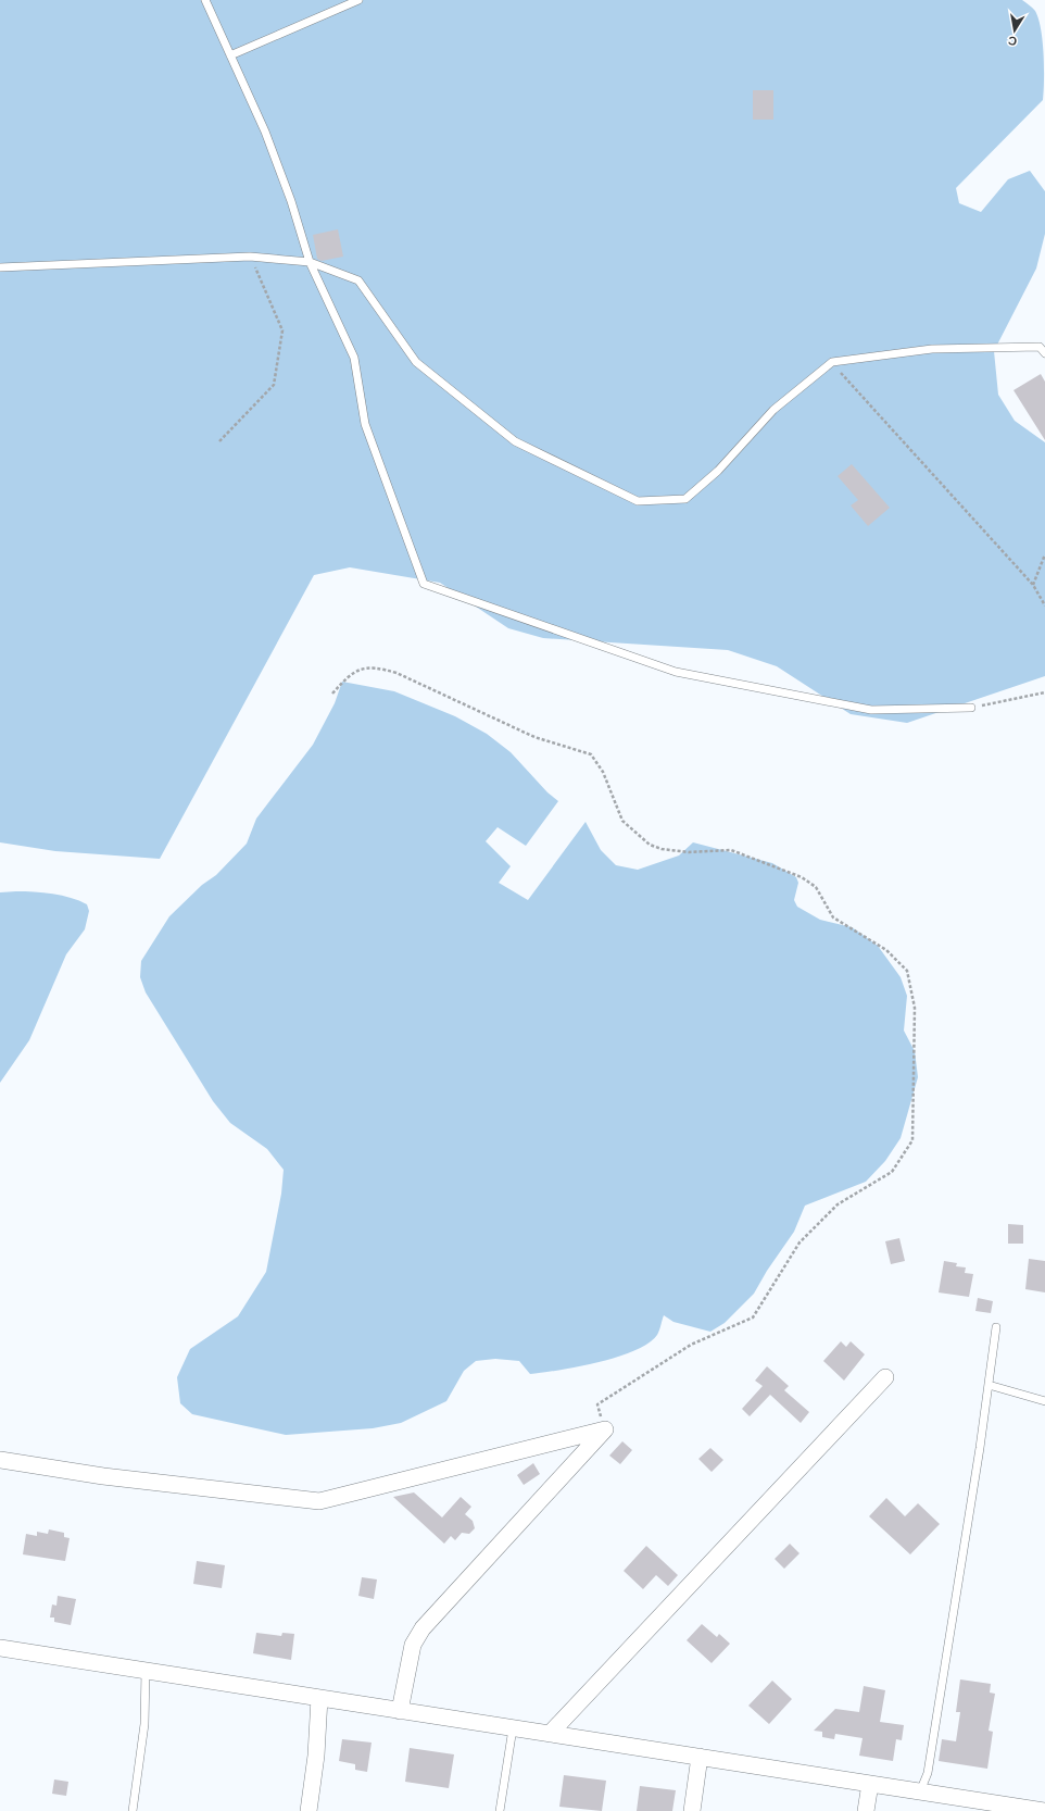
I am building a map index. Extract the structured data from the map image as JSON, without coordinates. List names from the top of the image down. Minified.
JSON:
{"north":"bottom"}
